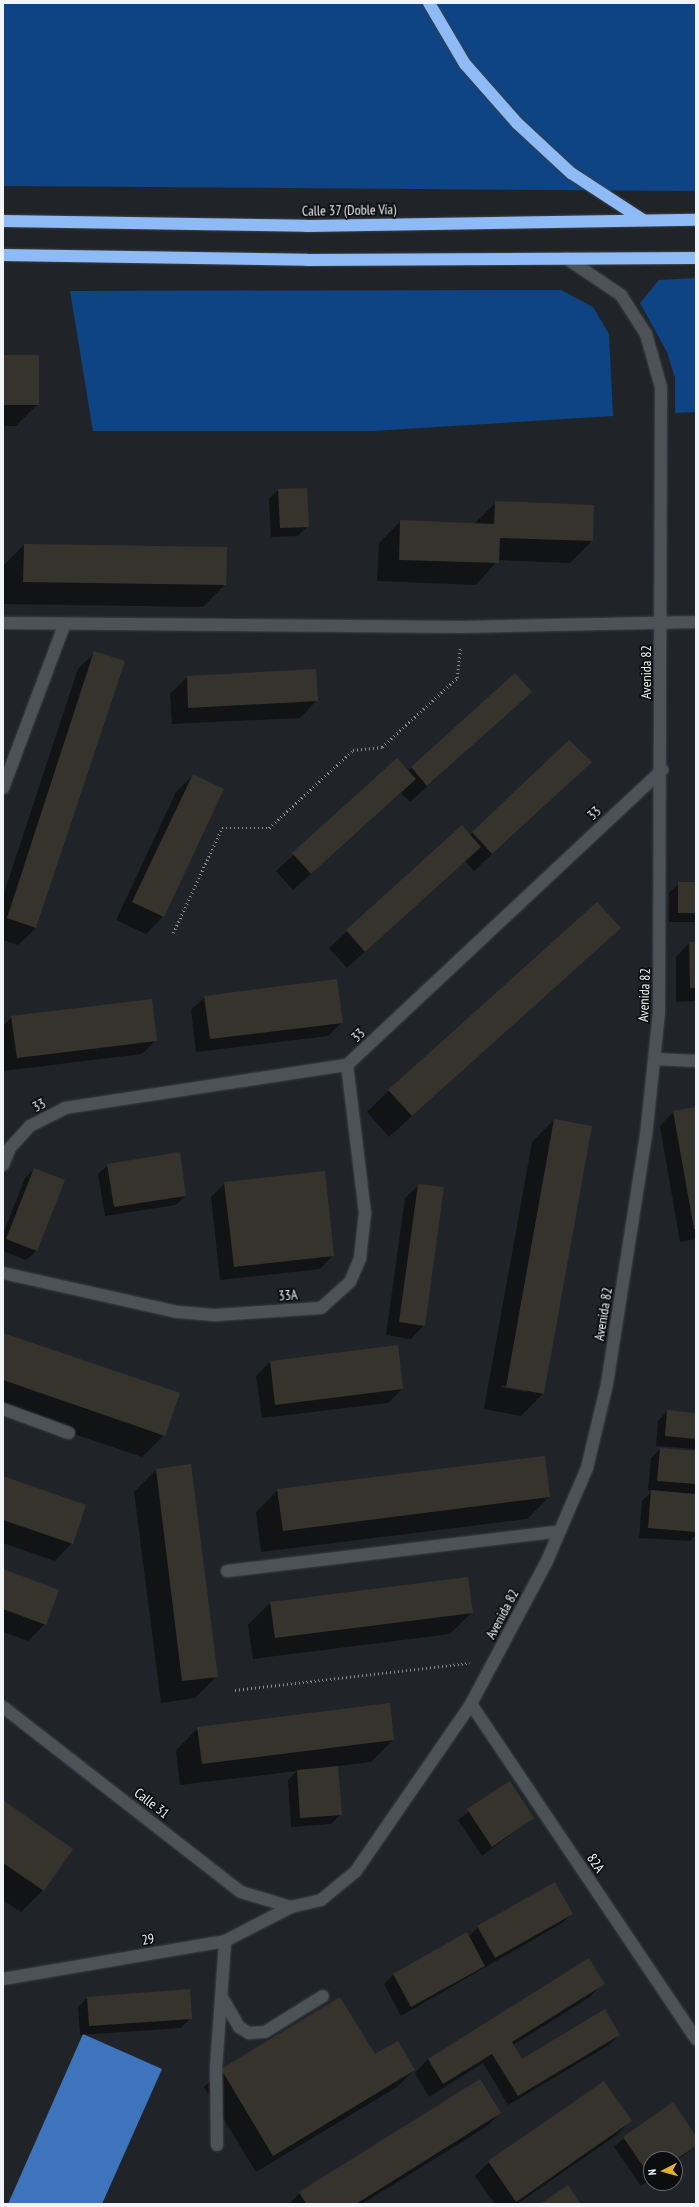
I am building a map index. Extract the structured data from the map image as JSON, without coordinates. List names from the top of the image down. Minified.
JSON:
{"streets":{"highway":["Calle 37 (Doble Vía)"],"street":["Avenida 82","33","33A","Calle 31","82A","29"]},"crossings":[["Avenida 82","33"],["Avenida 82","Calle 31"],["Avenida 82","82A"],["Avenida 82","29"],["33","33A"],["Calle 31","29"]],"north":"left"}
